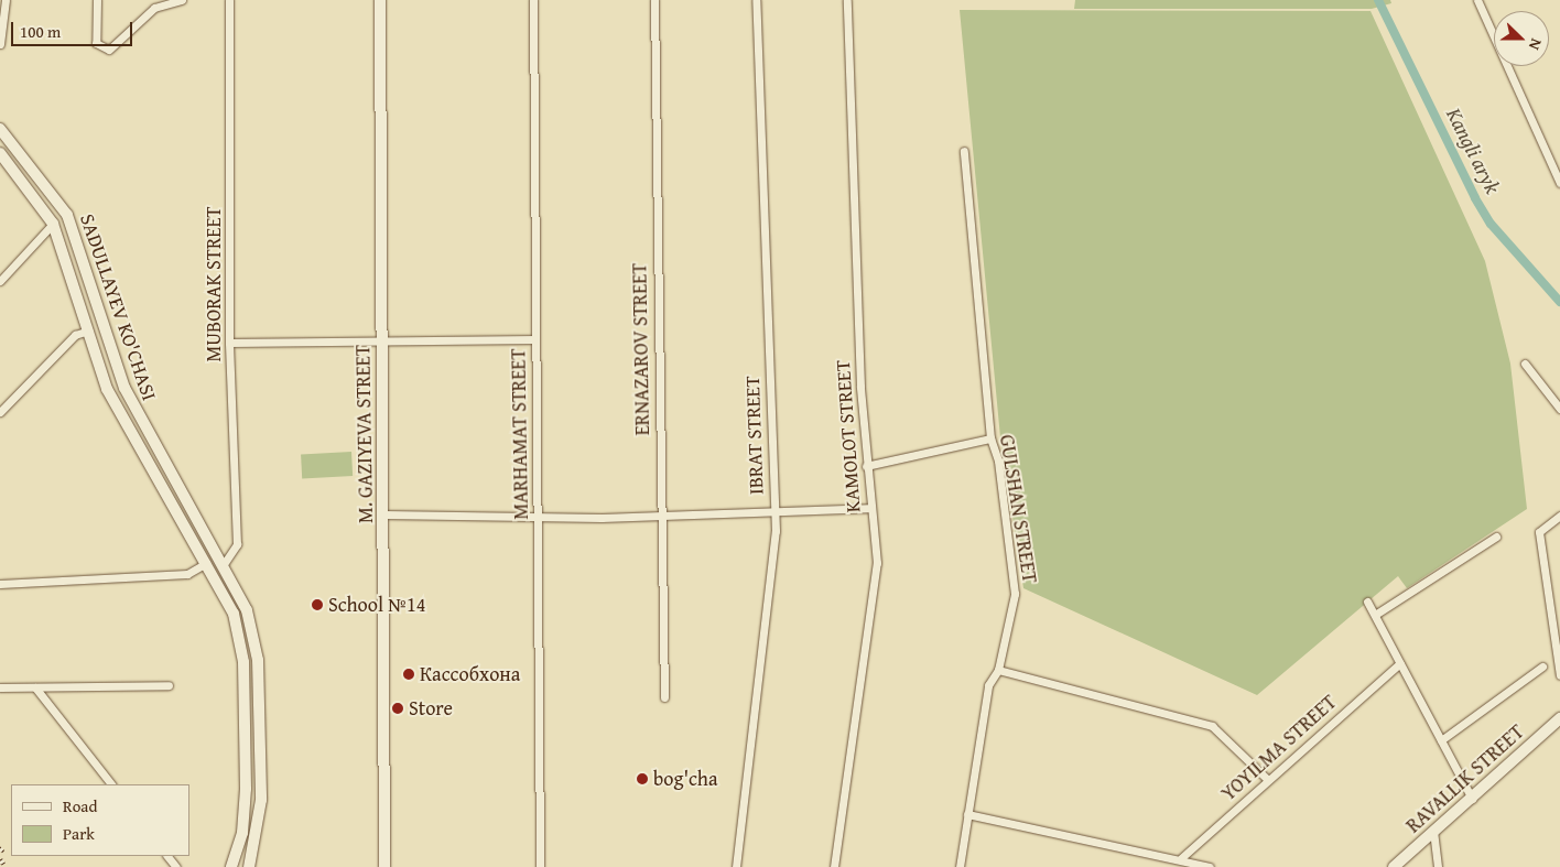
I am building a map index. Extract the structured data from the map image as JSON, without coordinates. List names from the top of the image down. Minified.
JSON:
{"streets":{"main road":["SADULLAYEV KO'CHASI","M. GAZIYEVA STREET","RAVALLIK STREET"],"street":["MUBORAK STREET","ERNAZAROV STREET","MARHAMAT STREET","IBRAT STREET","KAMOLOT STREET","GULSHAN STREET","YOYILMA STREET"]},"crossings":[["MUBORAK STREET","SADULLAYEV KO'CHASI"]],"water":["Kangli aryk"],"places":["School №14","Кассобхона","Store","bog'cha"],"legend":["Road","Park"],"scale_bar":"100 m","north":"right"}
